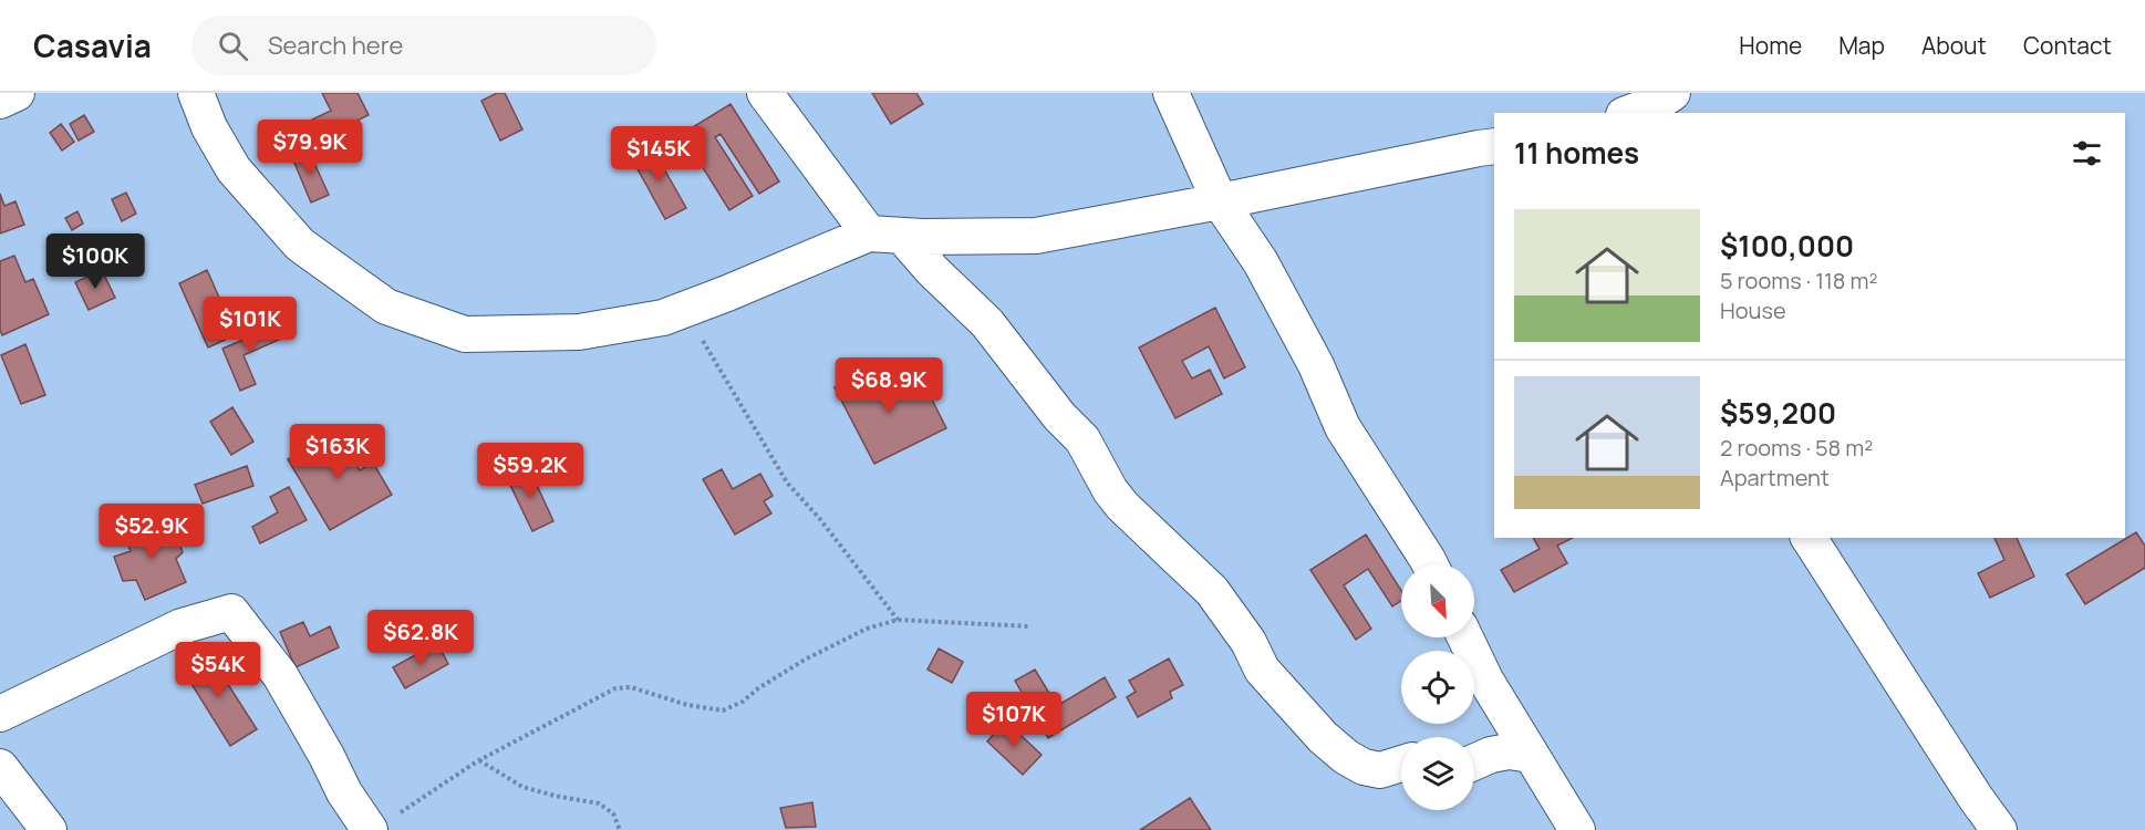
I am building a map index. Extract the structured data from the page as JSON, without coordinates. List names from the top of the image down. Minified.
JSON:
{"north":"bottom right","page":{"header":"Casavia","search":"Search here","nav":["Home","Map","About","Contact"],"heading":"11 homes","price":["$79.9K","$145K","$100K","$101K","$68.9K","$163K","$59.2K","$52.9K","$62.8K","$54K","$107K"],"list":[{"name":"$100,000","note":"5 rooms · 118 m² · House"},{"name":"$59,200","note":"2 rooms · 58 m² · Apartment"}]}}
